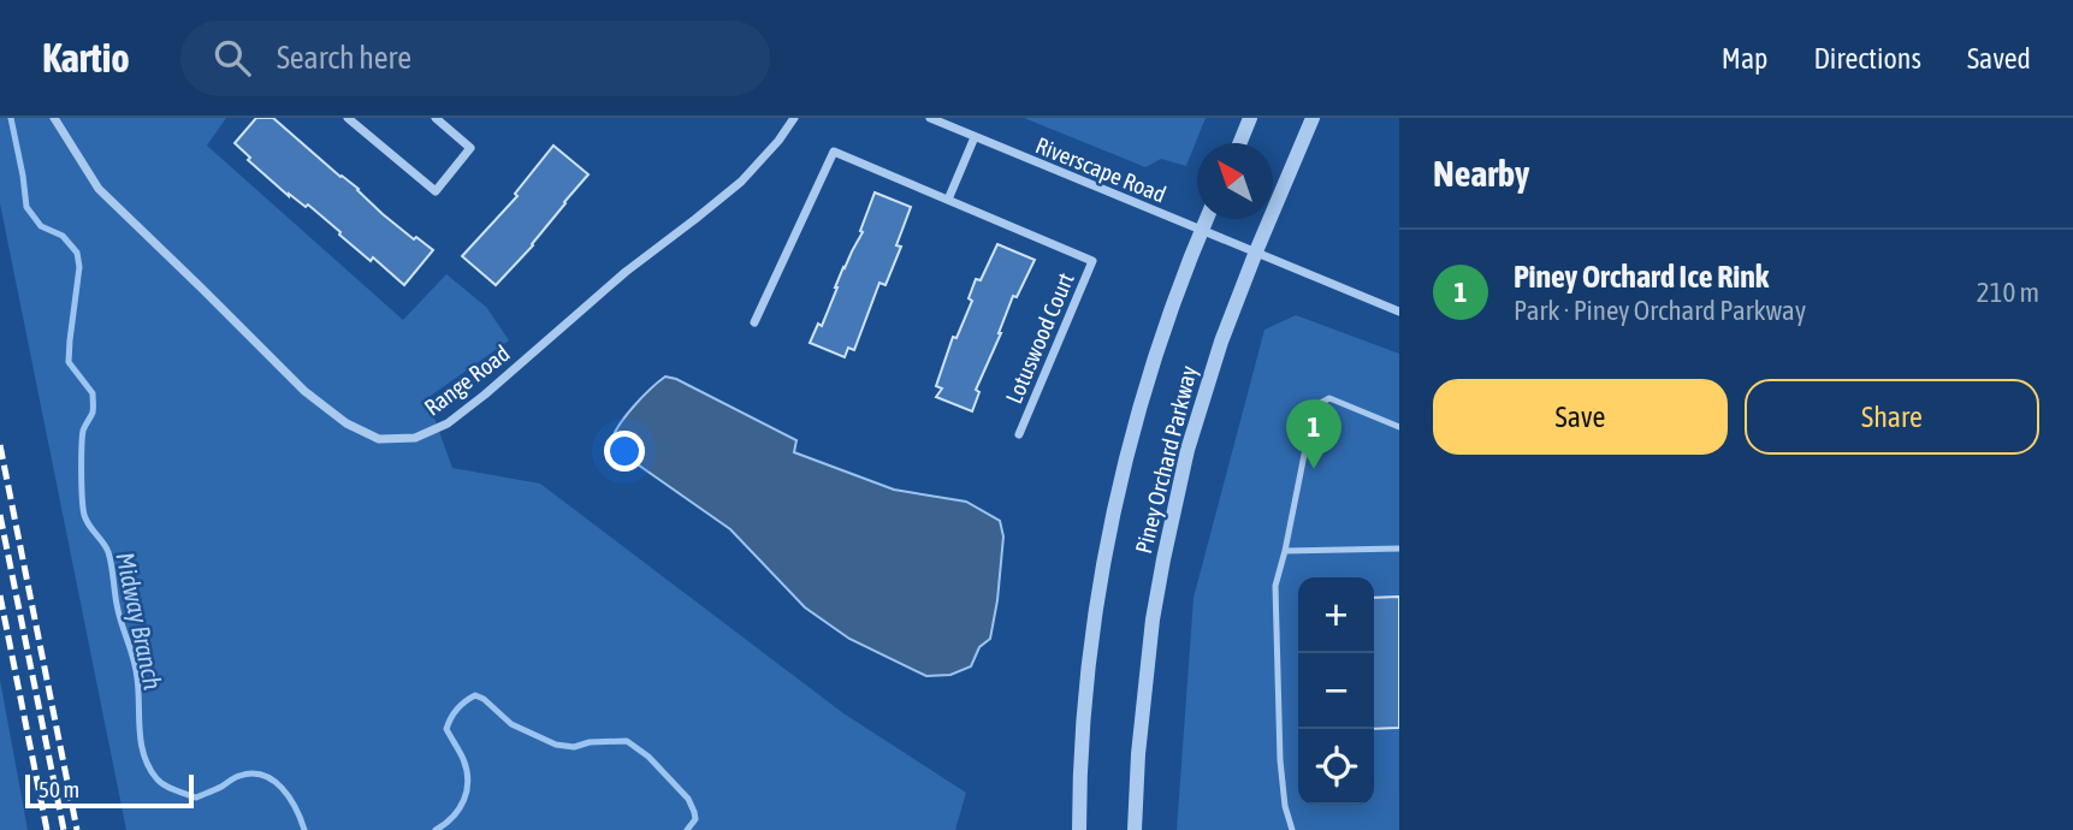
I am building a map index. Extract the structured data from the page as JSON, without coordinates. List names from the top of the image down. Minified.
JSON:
{"streets":{"street":["Riverscape Road","Lotuswood Court","Range Road","Piney Orchard Parkway"]},"crossings":[["Riverscape Road","Piney Orchard Parkway"]],"water":["Midway Branch"],"scale_bar":"50 m","north":"top left","page":{"header":"Kartio","search":"Search here","nav":["Map","Directions","Saved"],"heading":"Nearby","list":[{"mark":"1","name":"Piney Orchard Ice Rink","note":"Park · Piney Orchard Parkway","value":"210 m"}],"buttons":["Save","Share"],"pins":"1","map_buttons":["+","−"],"scale":"50 m"}}
